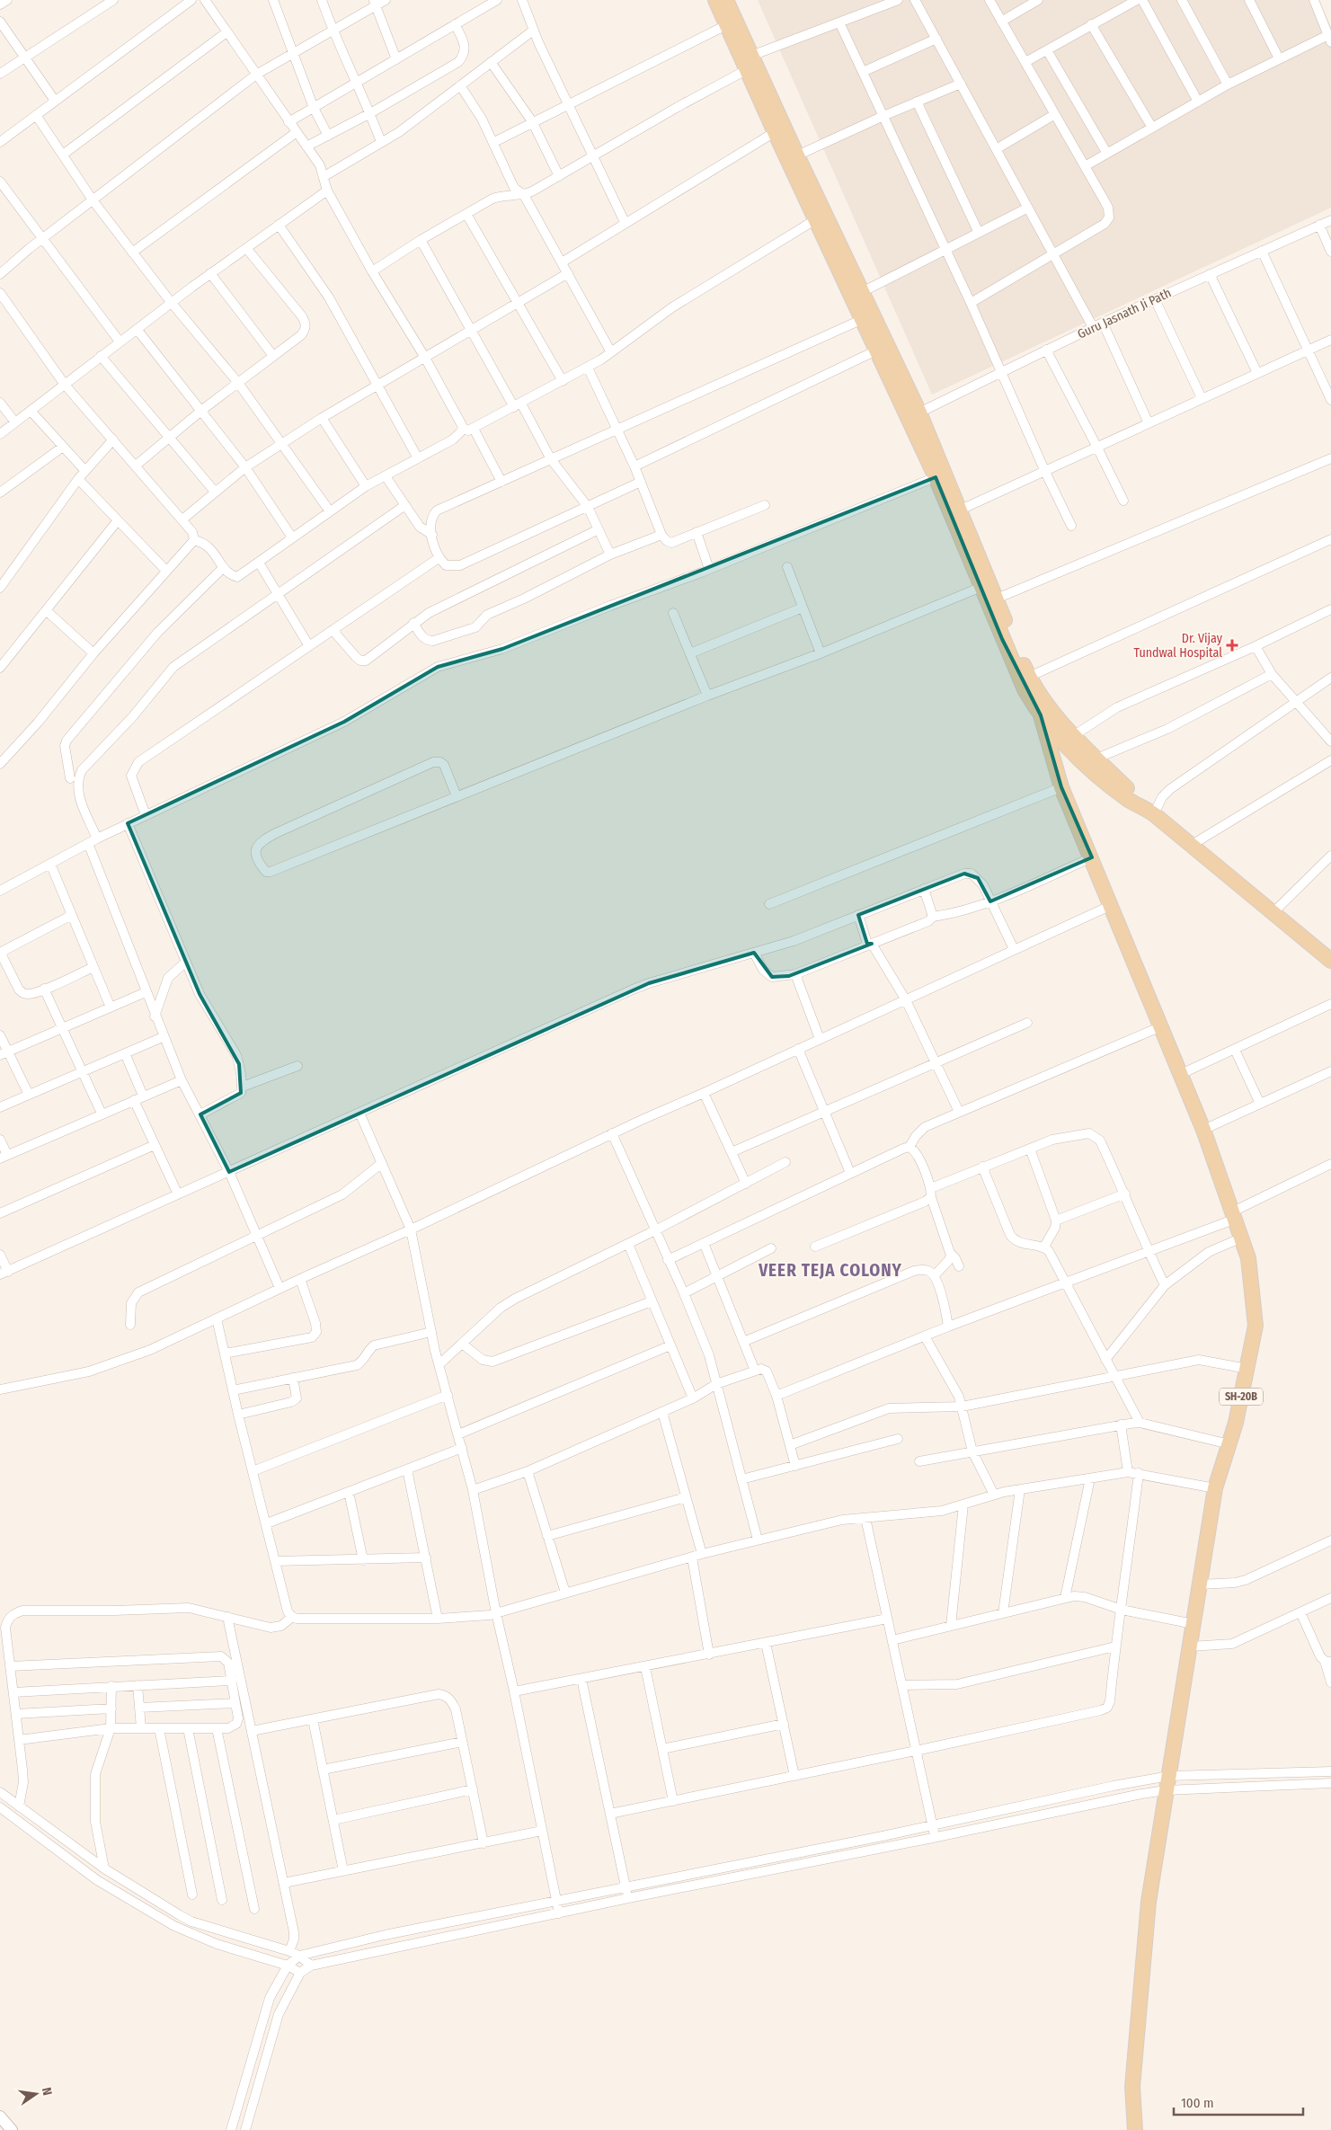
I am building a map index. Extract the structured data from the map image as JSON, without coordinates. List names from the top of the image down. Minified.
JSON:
{"streets":{"main road":["SH-20B"],"street":["Guru Jasnath Ji Path"]},"districts":["VEER TEJA COLONY"],"places":{"health":["Dr. Vijay Tundwal Hospital"]},"scale_bar":"100 m","north":"right"}
